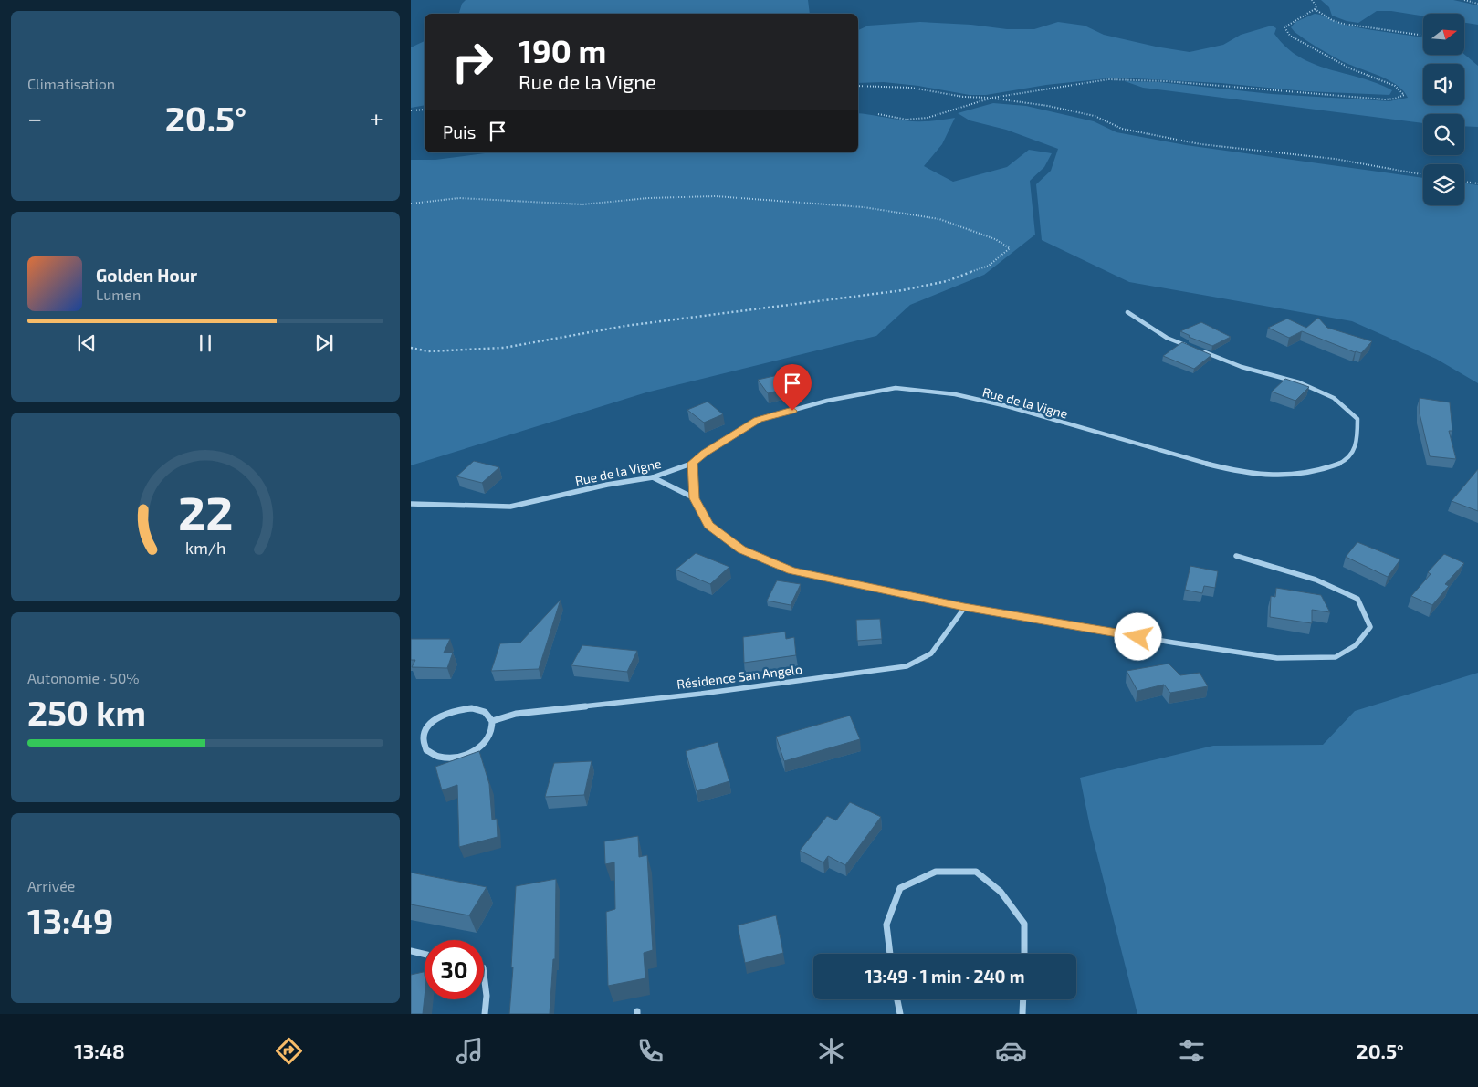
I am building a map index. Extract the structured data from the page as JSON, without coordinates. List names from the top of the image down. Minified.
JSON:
{"streets":{"street":["Rue de la Vigne","Résidence San Angelo"]},"north":"right","page":{"tile":["Climatisation",["Autonomie · 50%","250 km"],["Arrivée","13:49"]],"turn":["190 m","Rue de la Vigne"],"heat":["−","20.5°","+"],"then":"Puis","song":["Golden Hour","Lumen"],"limit":"30","trip":"13:49 · 1 min · 240 m","tabs":["13:48","20.5°"],"gauge":["22","km/h"]}}
